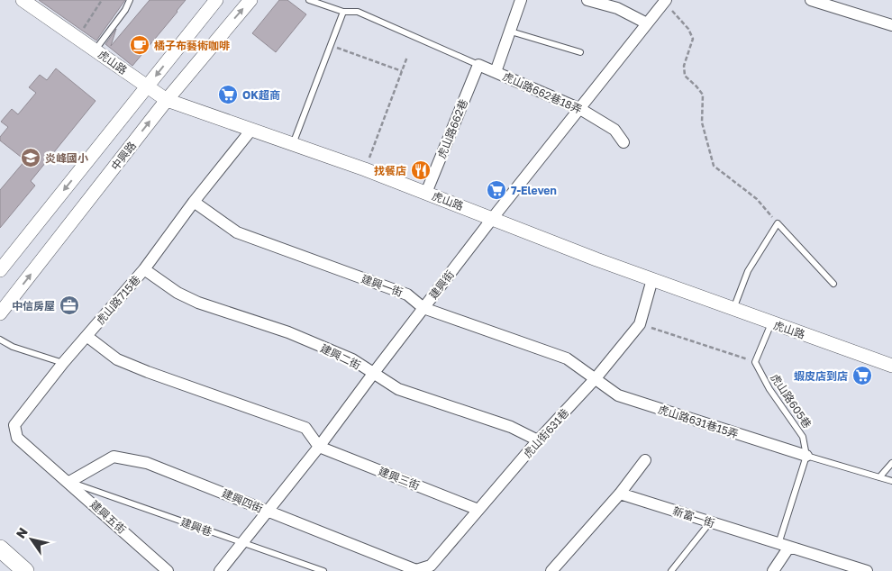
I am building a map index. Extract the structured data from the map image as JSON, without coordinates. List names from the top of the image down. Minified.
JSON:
{"streets":{"street":["虎山路","虎山路662巷18弄","虎山路662巷","中興路","建興街","建興一街","虎山路715巷","建興二街","虎山路631巷15弄","虎山街631巷","建興三街","建興四街","建興五街","新富一街"],"lane":["虎山路605巷","建興巷"]},"crossings":[["虎山路","虎山路662巷"],["虎山路","中興路"],["虎山路","建興街"],["虎山路","虎山路715巷"],["虎山路","虎山街631巷"],["虎山路662巷18弄","虎山路662巷"],["虎山路662巷18弄","建興街"],["建興街","建興一街"],["建興街","建興二街"],["建興街","建興三街"],["建興街","建興四街"],["建興街","建興巷"],["建興一街","虎山路715巷"],["建興一街","虎山路631巷15弄"],["建興一街","虎山街631巷"],["虎山路715巷","建興二街"],["虎山路715巷","建興五街"],["建興二街","虎山街631巷"],["虎山路605巷","虎山路631巷15弄"],["虎山路605巷","新富一街"],["虎山路631巷15弄","虎山街631巷"],["虎山街631巷","建興三街"],["虎山街631巷","建興四街"],["建興四街","建興五街"],["建興四街","建興巷"],["建興五街","建興巷"]],"places":{"cafe":["橘子布藝術咖啡"],"supermarket":["OK超商","7-Eleven","蝦皮店到店"],"school or university":["炎峰國小"],"restaurant":["找餐店"],"office":["中信房屋"]},"north":"top left"}
